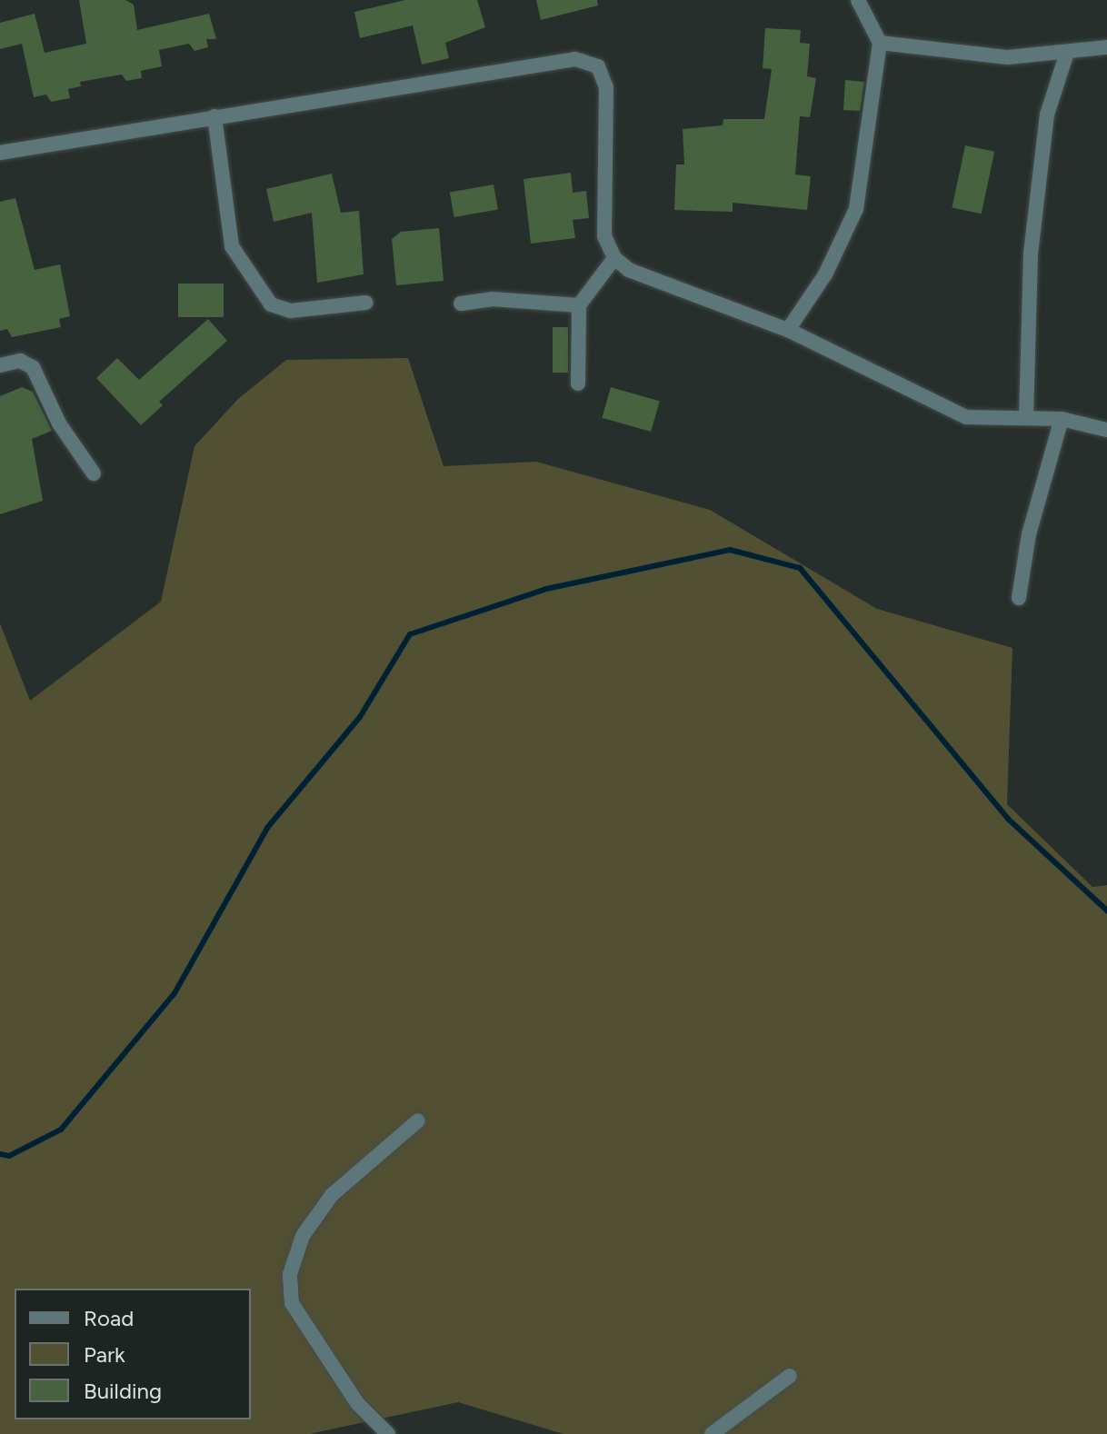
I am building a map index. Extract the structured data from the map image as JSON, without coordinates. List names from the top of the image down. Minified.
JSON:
{"legend":["Road","Park","Building"]}
